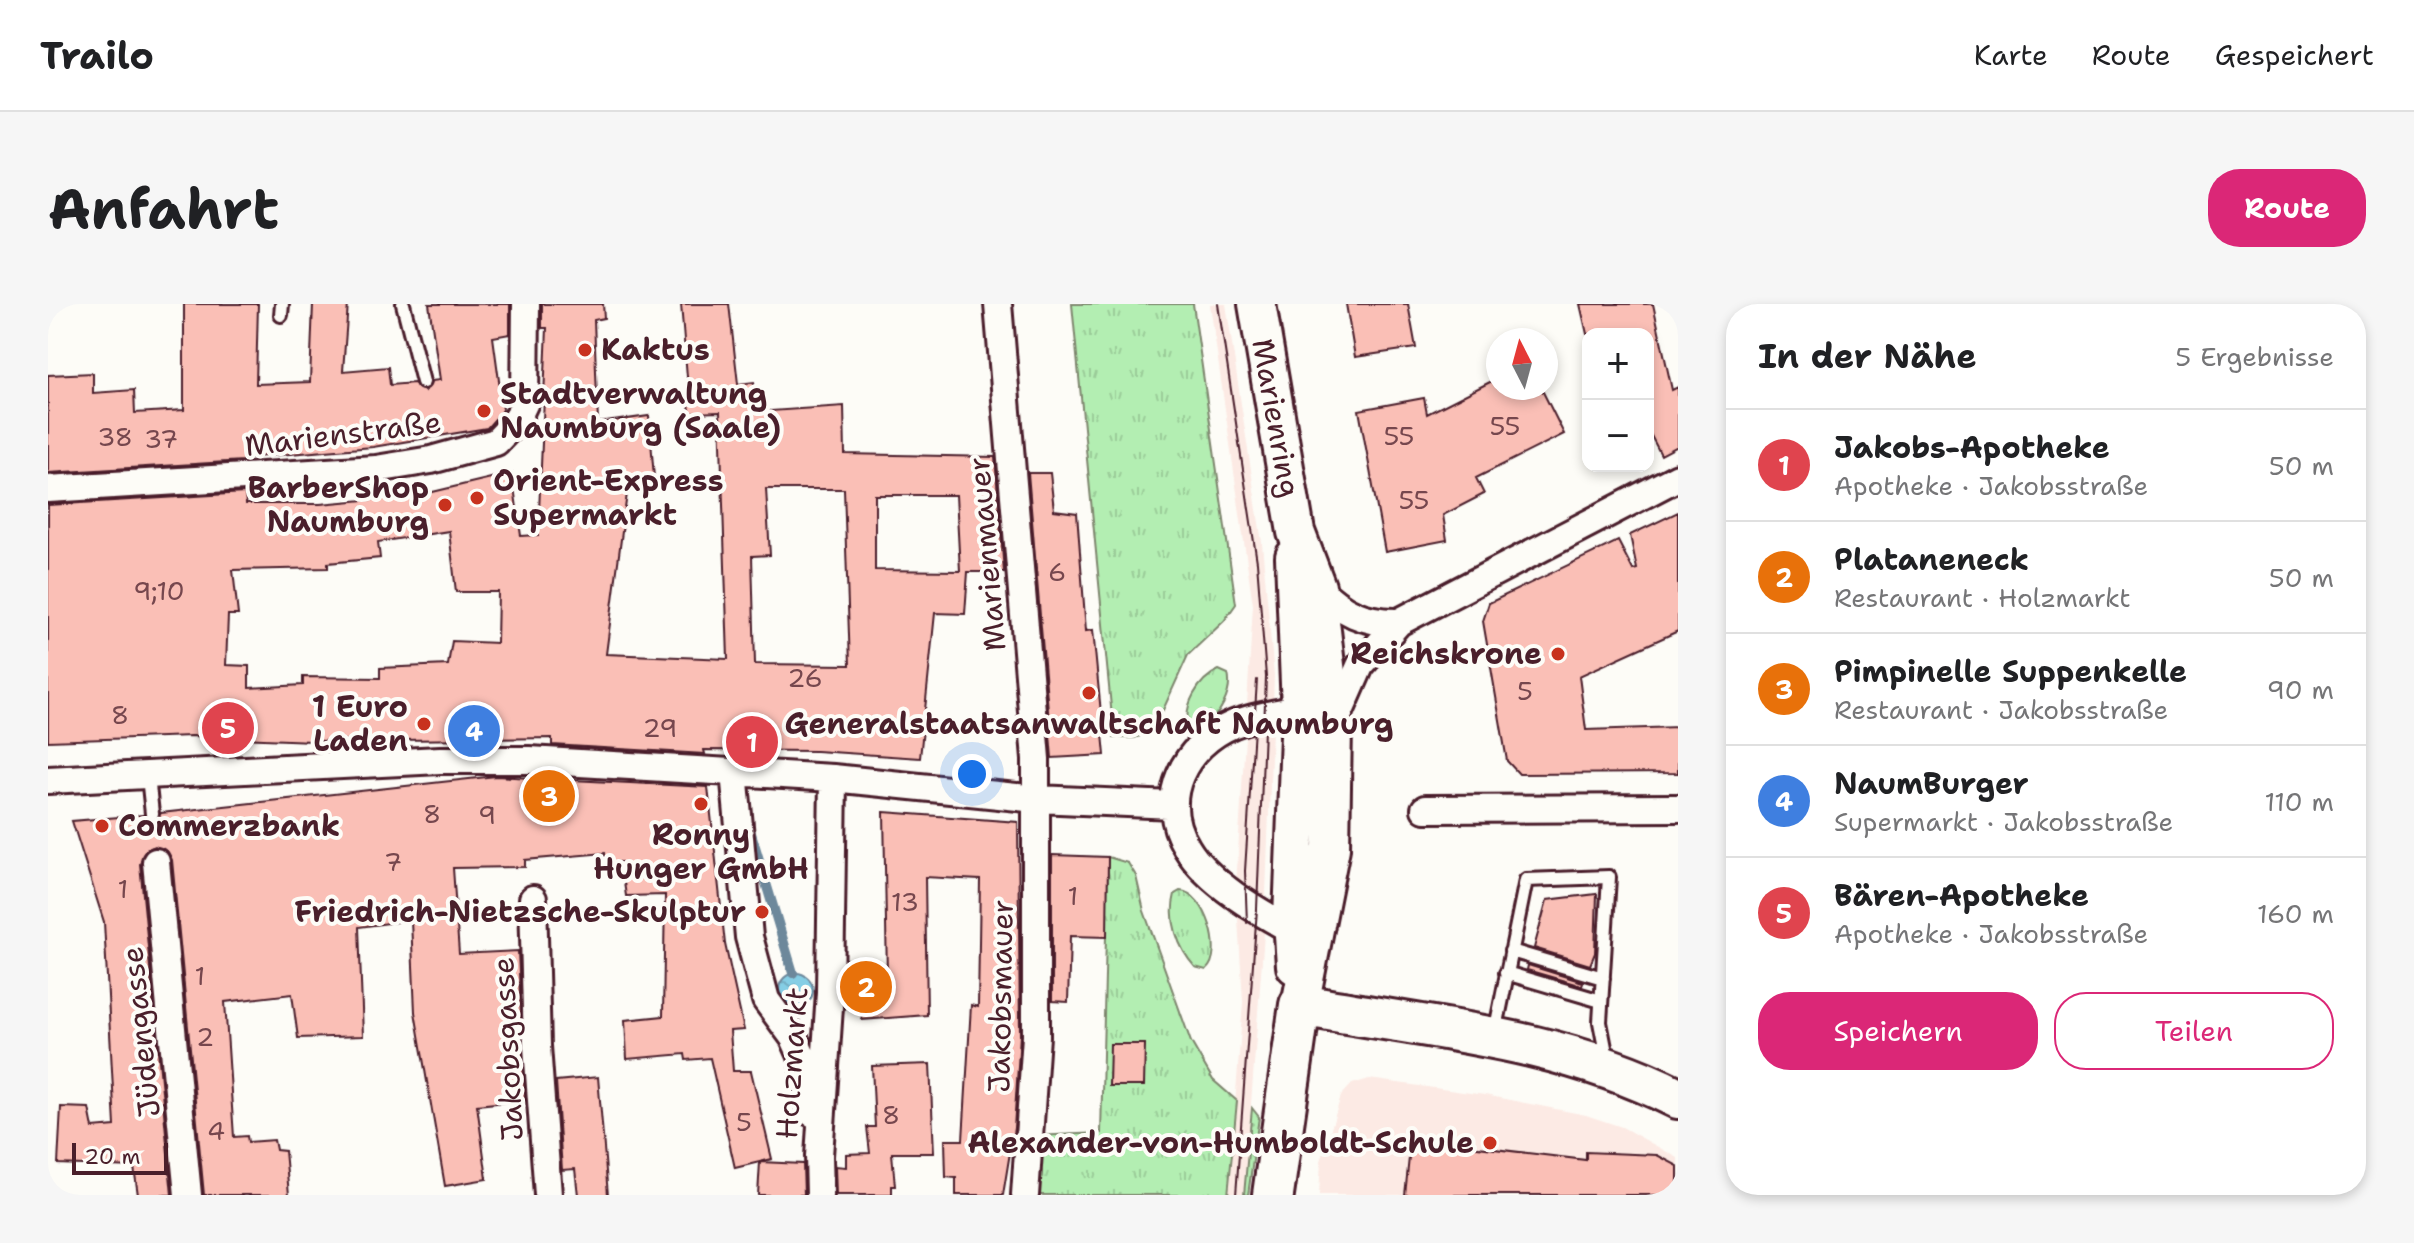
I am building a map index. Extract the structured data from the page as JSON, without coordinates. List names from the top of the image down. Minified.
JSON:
{"streets":{"main road":["Marienring"],"street":["Marienstraße","Marienmauer","Jakobsmauer","Jüdengasse","Jakobsgasse","Holzmarkt"]},"crossings":[["Marienmauer","Jakobsmauer"]],"places":["Kaktus","Stadtverwaltung Naumburg (Saale)","Orient-Express Supermarkt","BarberShop Naumburg","Reichskrone","Generalstaatsanwaltschaft Naumburg","1 Euro Laden","Ronny Hunger GmbH","Commerzbank","Friedrich-Nietzsche-Skulptur","Alexander-von-Humboldt-Schule"],"house_numbers":["55","55","38","37","55","6","9;10","26","5","8","29","8","9","7","1","1","13","1","2","8","5","4"],"scale_bar":"20 m","north":"top","page":{"header":"Trailo","nav":["Karte","Route","Gespeichert"],"buttons":["Route",["Speichern","Teilen"]],"title":"Anfahrt","heading":["In der Nähe","5 Ergebnisse"],"map_buttons":["+","−"],"list":[{"mark":"1","name":"Jakobs-Apotheke","note":"Apotheke · Jakobsstraße","value":"50 m"},{"mark":"2","name":"Plataneneck","note":"Restaurant · Holzmarkt","value":"50 m"},{"mark":"3","name":"Pimpinelle Suppenkelle","note":"Restaurant · Jakobsstraße","value":"90 m"},{"mark":"4","name":"NaumBurger","note":"Supermarkt · Jakobsstraße","value":"110 m"},{"mark":"5","name":"Bären-Apotheke","note":"Apotheke · Jakobsstraße","value":"160 m"}],"pins":["5","4","1","3","2"],"scale":"20 m"}}
